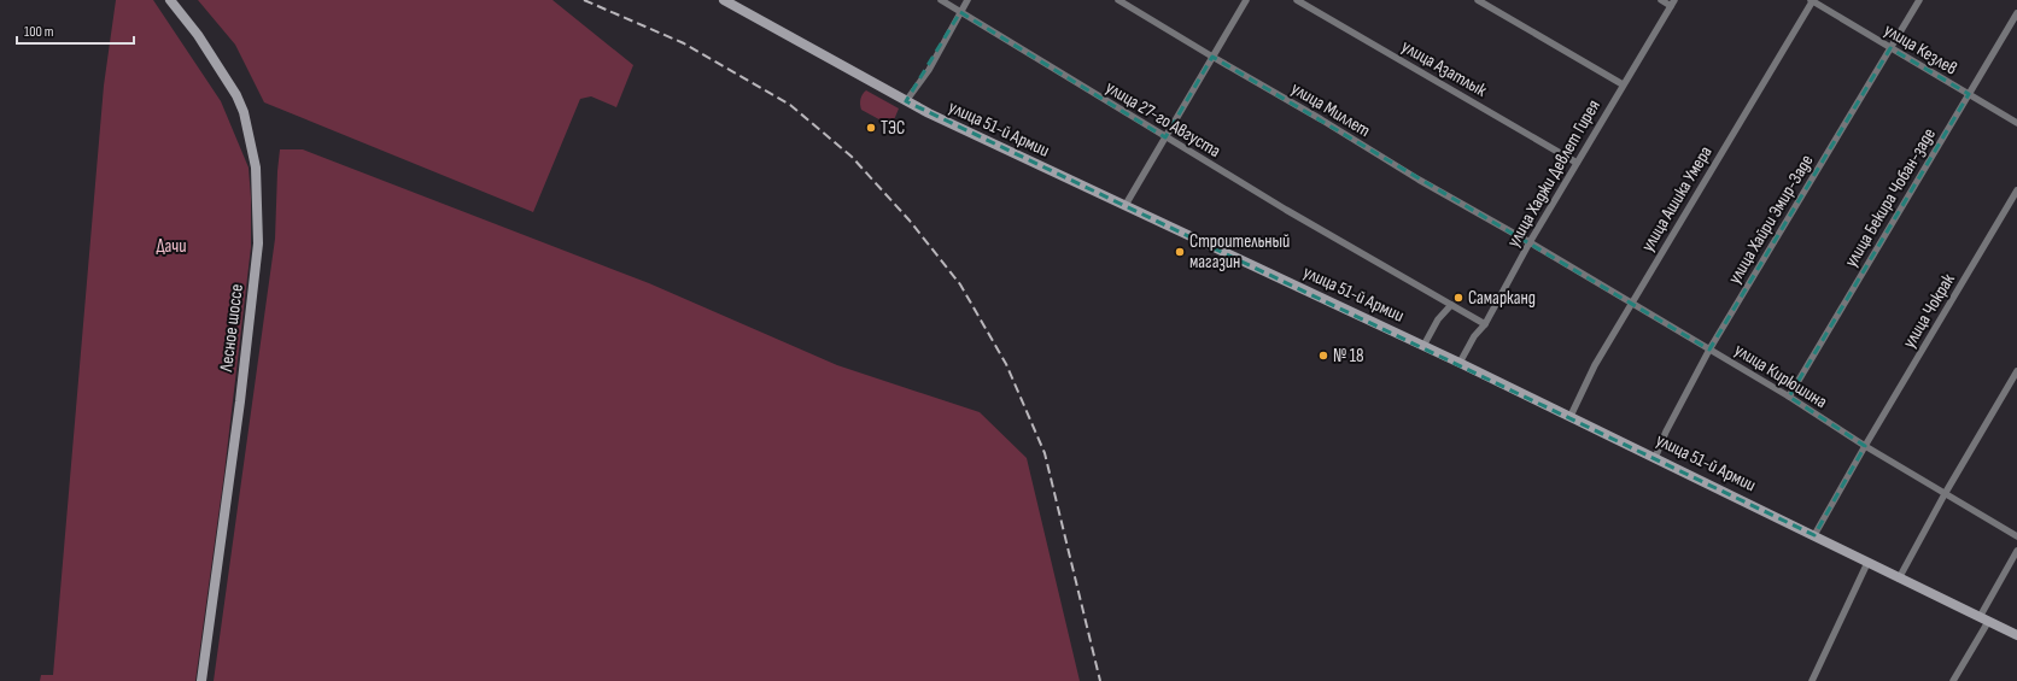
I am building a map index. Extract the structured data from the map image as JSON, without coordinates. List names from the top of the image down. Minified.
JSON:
{"streets":{"main road":["улица 51-й Армии","Лесное шоссе"],"street":["улица Кезлев","улица Азатлык","улица Миллет","улица 27-го Августа","улица Хаджи Девлет Гирея","улица Бекира Чобан-заде","улица Ашика Умера","улица Хайри Эмир-Заде","улица Чокрак","улица Кирюшина"]},"crossings":[["улица Кезлев","улица Бекира Чобан-заде"],["улица Кезлев","улица Ашика Умера"],["улица Кезлев","улица Хайри Эмир-Заде"],["улица Азатлык","улица Хаджи Девлет Гирея"],["улица Миллет","улица Хаджи Девлет Гирея"],["улица Миллет","улица Кирюшина"],["улица 27-го Августа","улица Хаджи Девлет Гирея"],["улица 51-й Армии","улица Хаджи Девлет Гирея"],["улица 51-й Армии","улица Ашика Умера"],["улица 51-й Армии","улица Хайри Эмир-Заде"],["улица 51-й Армии","улица Чокрак"],["улица Хаджи Девлет Гирея","улица Кирюшина"],["улица Бекира Чобан-заде","улица Кирюшина"],["улица Ашика Умера","улица Кирюшина"],["улица Хайри Эмир-Заде","улица Кирюшина"],["улица Чокрак","улица Кирюшина"]],"parks":["Дачи"],"places":["ТЭС","Строительный магазин","Самарканд","№ 18"],"scale_bar":"100 m"}
